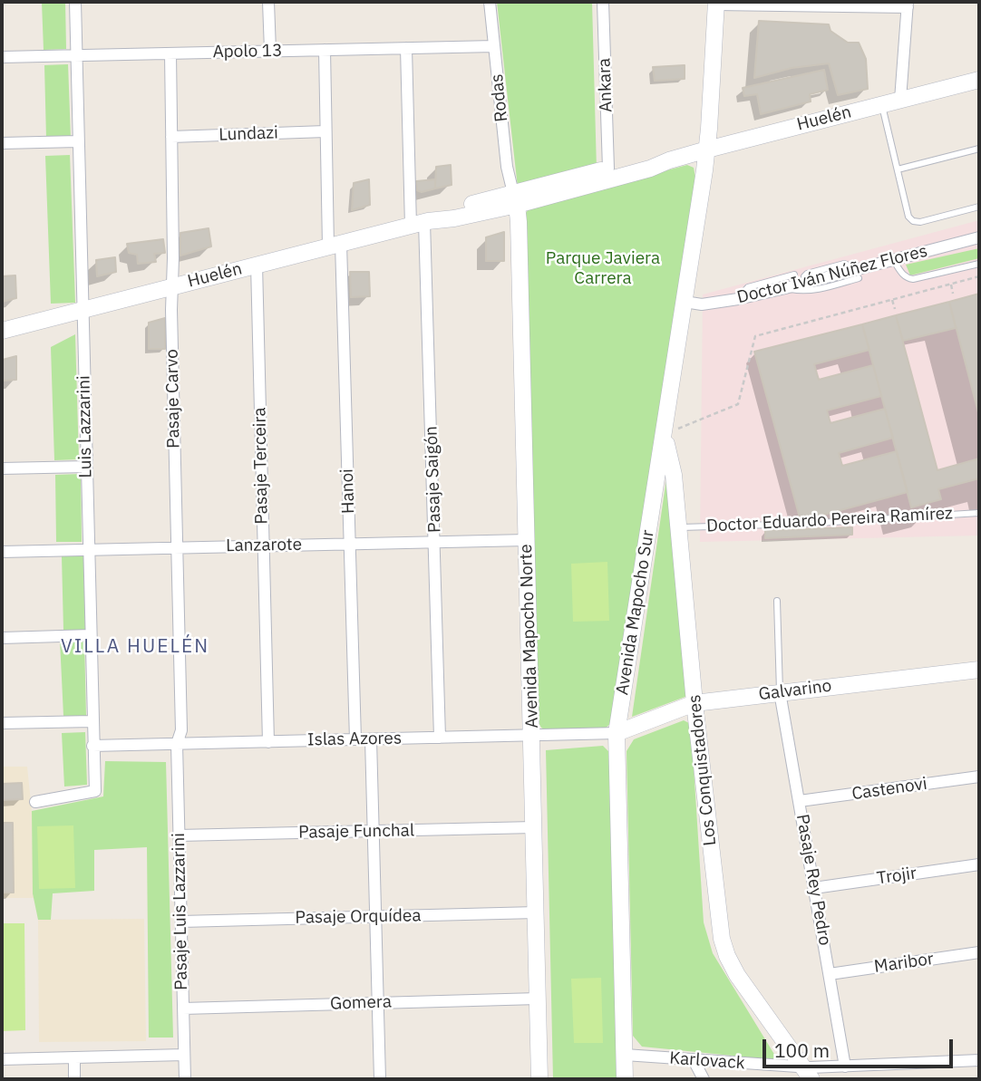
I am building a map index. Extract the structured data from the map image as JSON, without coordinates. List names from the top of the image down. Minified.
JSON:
{"streets":{"main road":["Huelén","Avenida Mapocho Sur","Avenida Mapocho Norte","Galvarino","Los Conquistadores"],"street":["Apolo 13","Ankara","Rodas","Lundazi","Doctor Iván Núñez Flores","Pasaje Carvo","Luis Lazzarini","Pasaje Terceira","Pasaje Saigón","Hanoi","Lanzarote","Islas Azores","Castenovi","Pasaje Funchal","Trojir","Pasaje Rey Pedro","Pasaje Luis Lazzarini","Pasaje Orquídea","Maribor","Gomera","Karlovack"],"lane":["Doctor Eduardo Pereira Ramírez"]},"crossings":[["Apolo 13","Rodas"],["Apolo 13","Pasaje Carvo"],["Apolo 13","Luis Lazzarini"],["Apolo 13","Pasaje Saigón"],["Apolo 13","Hanoi"],["Ankara","Huelén"],["Rodas","Huelén"],["Rodas","Avenida Mapocho Norte"],["Huelén","Pasaje Carvo"],["Huelén","Luis Lazzarini"],["Huelén","Pasaje Terceira"],["Huelén","Pasaje Saigón"],["Huelén","Hanoi"],["Huelén","Avenida Mapocho Sur"],["Huelén","Avenida Mapocho Norte"],["Lundazi","Pasaje Carvo"],["Lundazi","Hanoi"],["Doctor Iván Núñez Flores","Avenida Mapocho Sur"],["Pasaje Carvo","Lanzarote"],["Pasaje Carvo","Islas Azores"],["Pasaje Carvo","Pasaje Luis Lazzarini"],["Luis Lazzarini","Lanzarote"],["Luis Lazzarini","Islas Azores"],["Pasaje Terceira","Lanzarote"],["Pasaje Terceira","Islas Azores"],["Pasaje Saigón","Lanzarote"],["Pasaje Saigón","Islas Azores"],["Hanoi","Lanzarote"],["Hanoi","Islas Azores"],["Doctor Eduardo Pereira Ramírez","Los Conquistadores"],["Lanzarote","Avenida Mapocho Norte"],["Avenida Mapocho Sur","Galvarino"],["Avenida Mapocho Sur","Islas Azores"],["Avenida Mapocho Sur","Los Conquistadores"],["Avenida Mapocho Sur","Karlovack"],["Avenida Mapocho Norte","Islas Azores"],["Avenida Mapocho Norte","Pasaje Funchal"],["Avenida Mapocho Norte","Pasaje Orquídea"],["Avenida Mapocho Norte","Gomera"],["Galvarino","Islas Azores"],["Galvarino","Los Conquistadores"],["Galvarino","Pasaje Rey Pedro"],["Islas Azores","Pasaje Luis Lazzarini"],["Los Conquistadores","Karlovack"],["Castenovi","Pasaje Rey Pedro"],["Pasaje Funchal","Pasaje Luis Lazzarini"],["Trojir","Pasaje Rey Pedro"],["Pasaje Rey Pedro","Maribor"],["Pasaje Rey Pedro","Karlovack"],["Pasaje Luis Lazzarini","Pasaje Orquídea"],["Pasaje Luis Lazzarini","Gomera"]],"districts":["VILLA HUELÉN"],"parks":["Parque Javiera Carrera"],"scale_bar":"100 m"}
